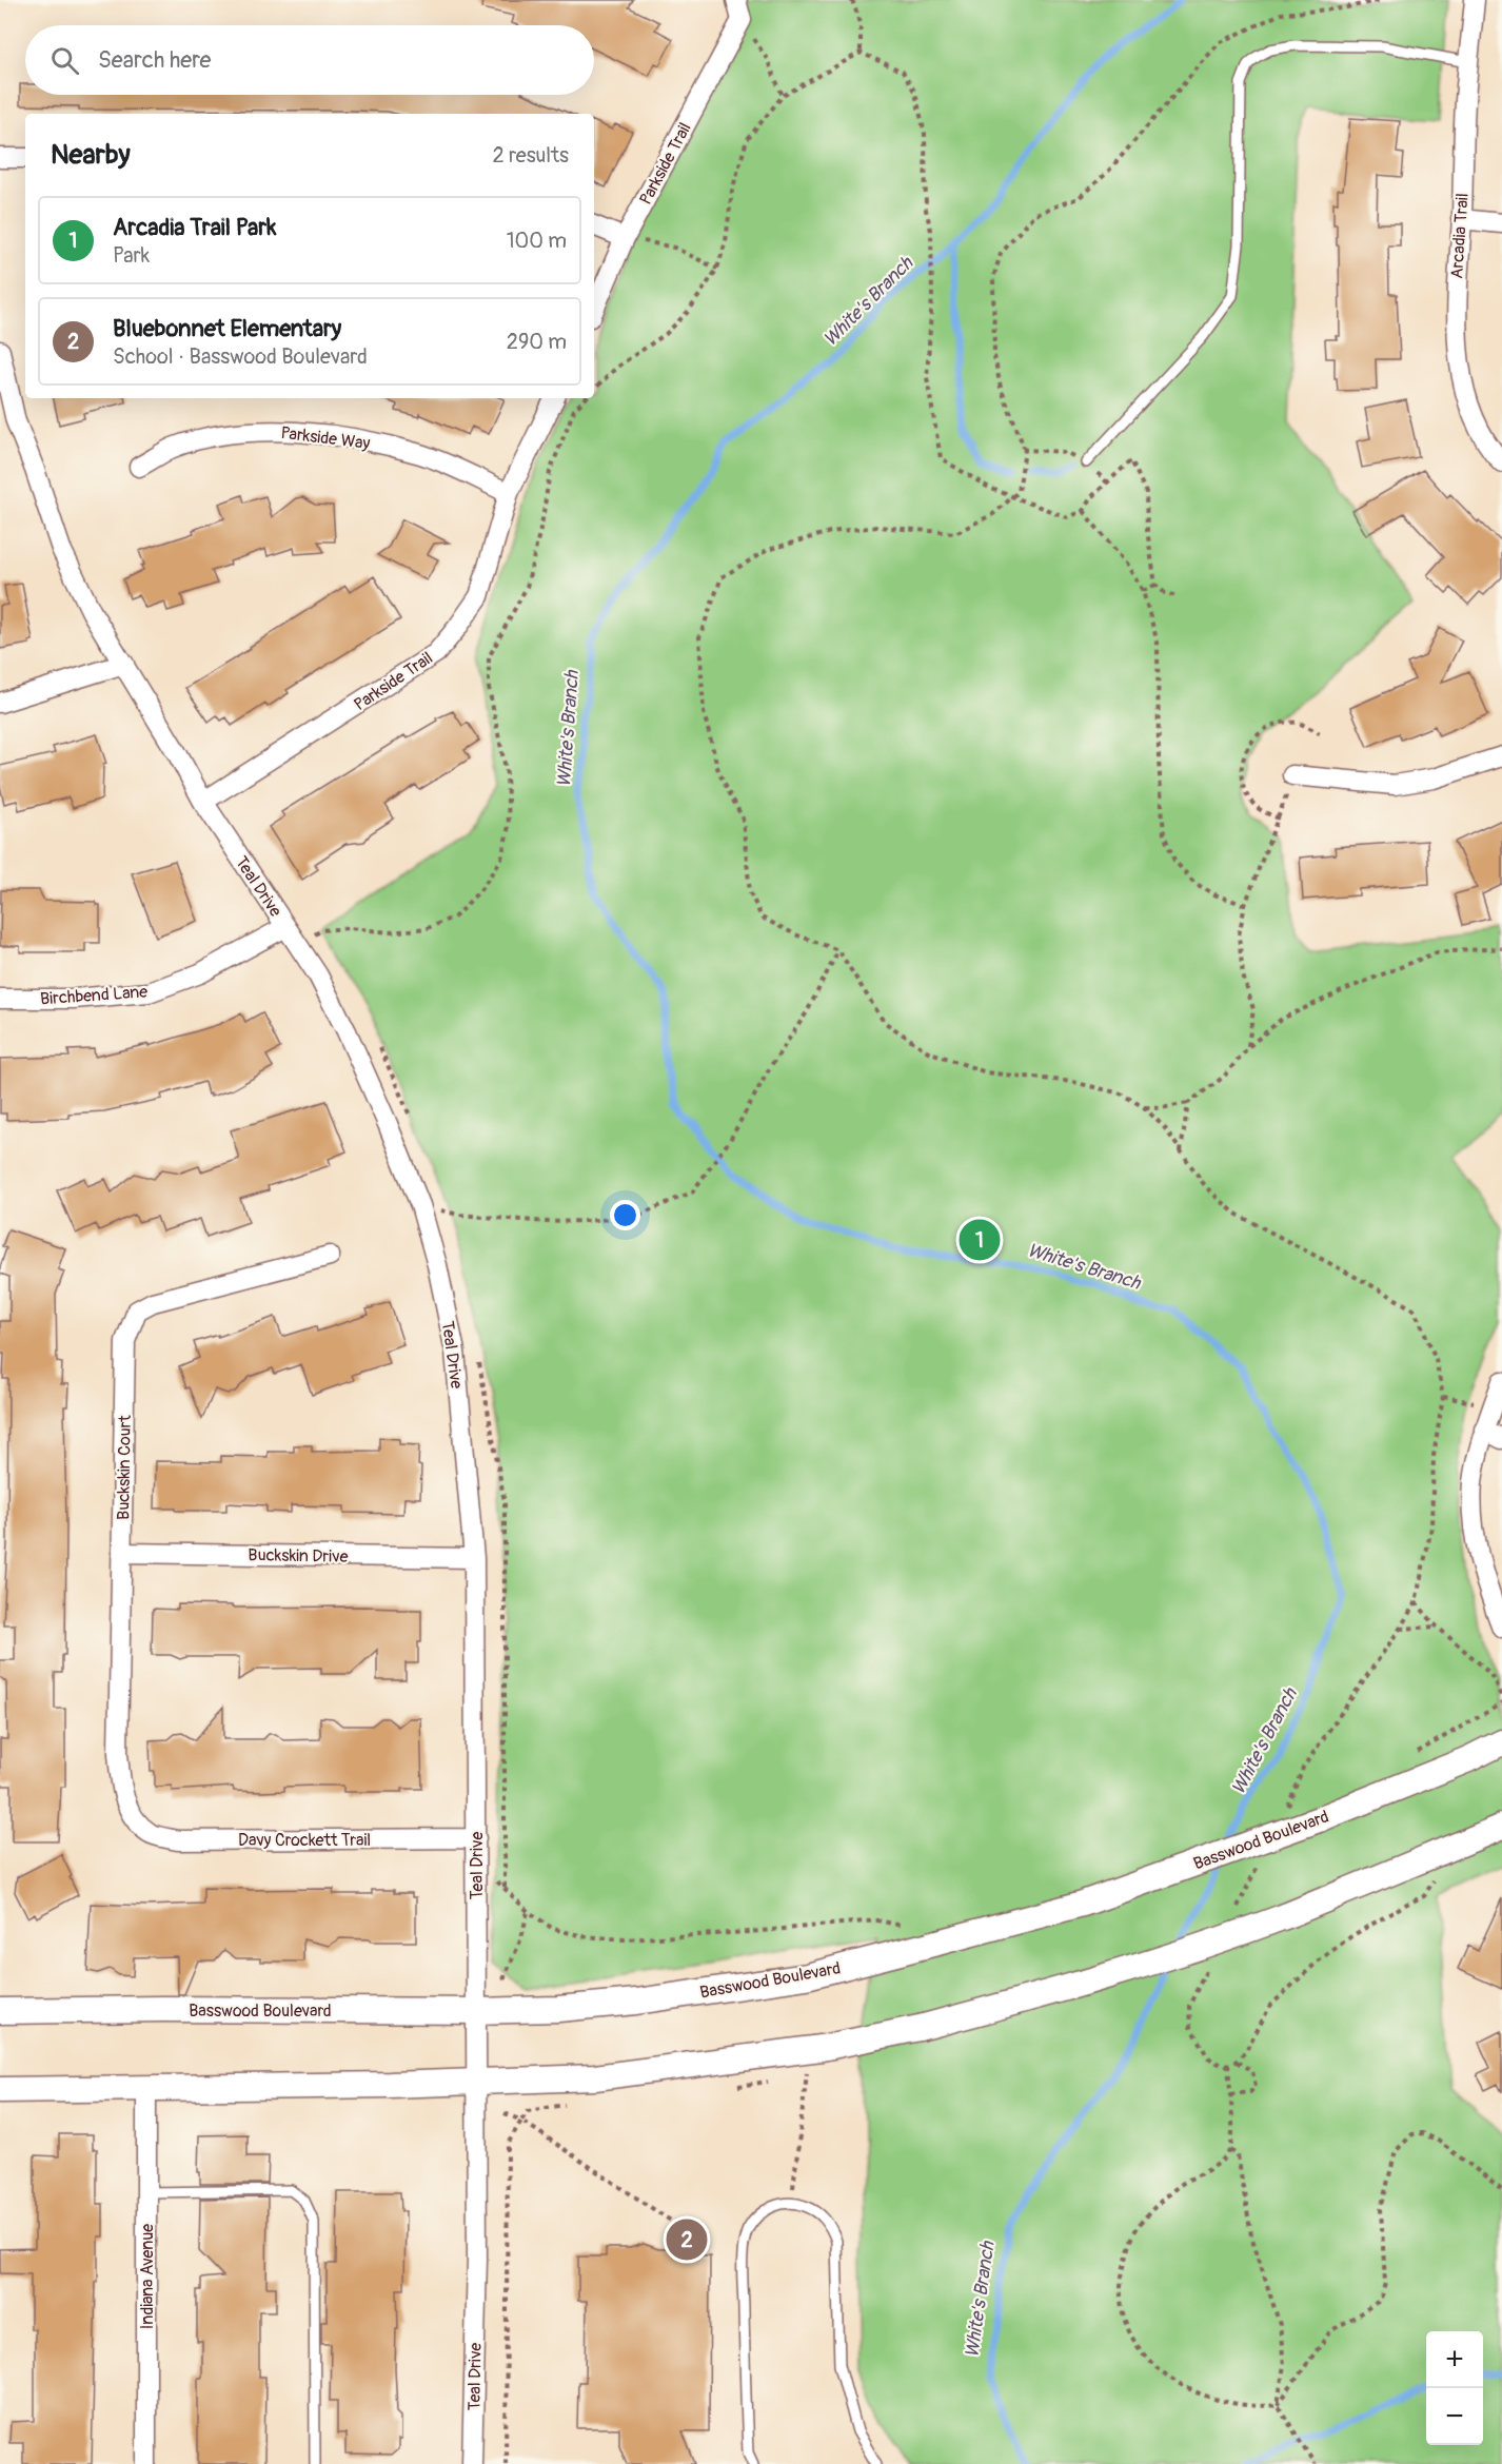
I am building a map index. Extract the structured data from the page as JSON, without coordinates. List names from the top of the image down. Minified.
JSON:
{"streets":{"main road":["Basswood Boulevard"],"street":["Parkside Trail","Arcadia Trail","Parkside Way","Teal Drive","Birchbend Lane","Buckskin Court","Buckskin Drive","Davy Crockett Trail","Indiana Avenue"]},"crossings":[["Parkside Trail","Parkside Way"],["Parkside Trail","Teal Drive"],["Teal Drive","Birchbend Lane"],["Teal Drive","Buckskin Drive"],["Teal Drive","Davy Crockett Trail"],["Teal Drive","Basswood Boulevard"],["Buckskin Court","Buckskin Drive"],["Buckskin Court","Davy Crockett Trail"]],"water":["White's Branch"],"page":{"search":"Search here","heading":["Nearby","2 results"],"list":[{"mark":"1","name":"Arcadia Trail Park","note":"Park","value":"100 m"},{"mark":"2","name":"Bluebonnet Elementary","note":"School · Basswood Boulevard","value":"290 m"}],"pins":["1","2"],"map_buttons":["+","−"]}}
